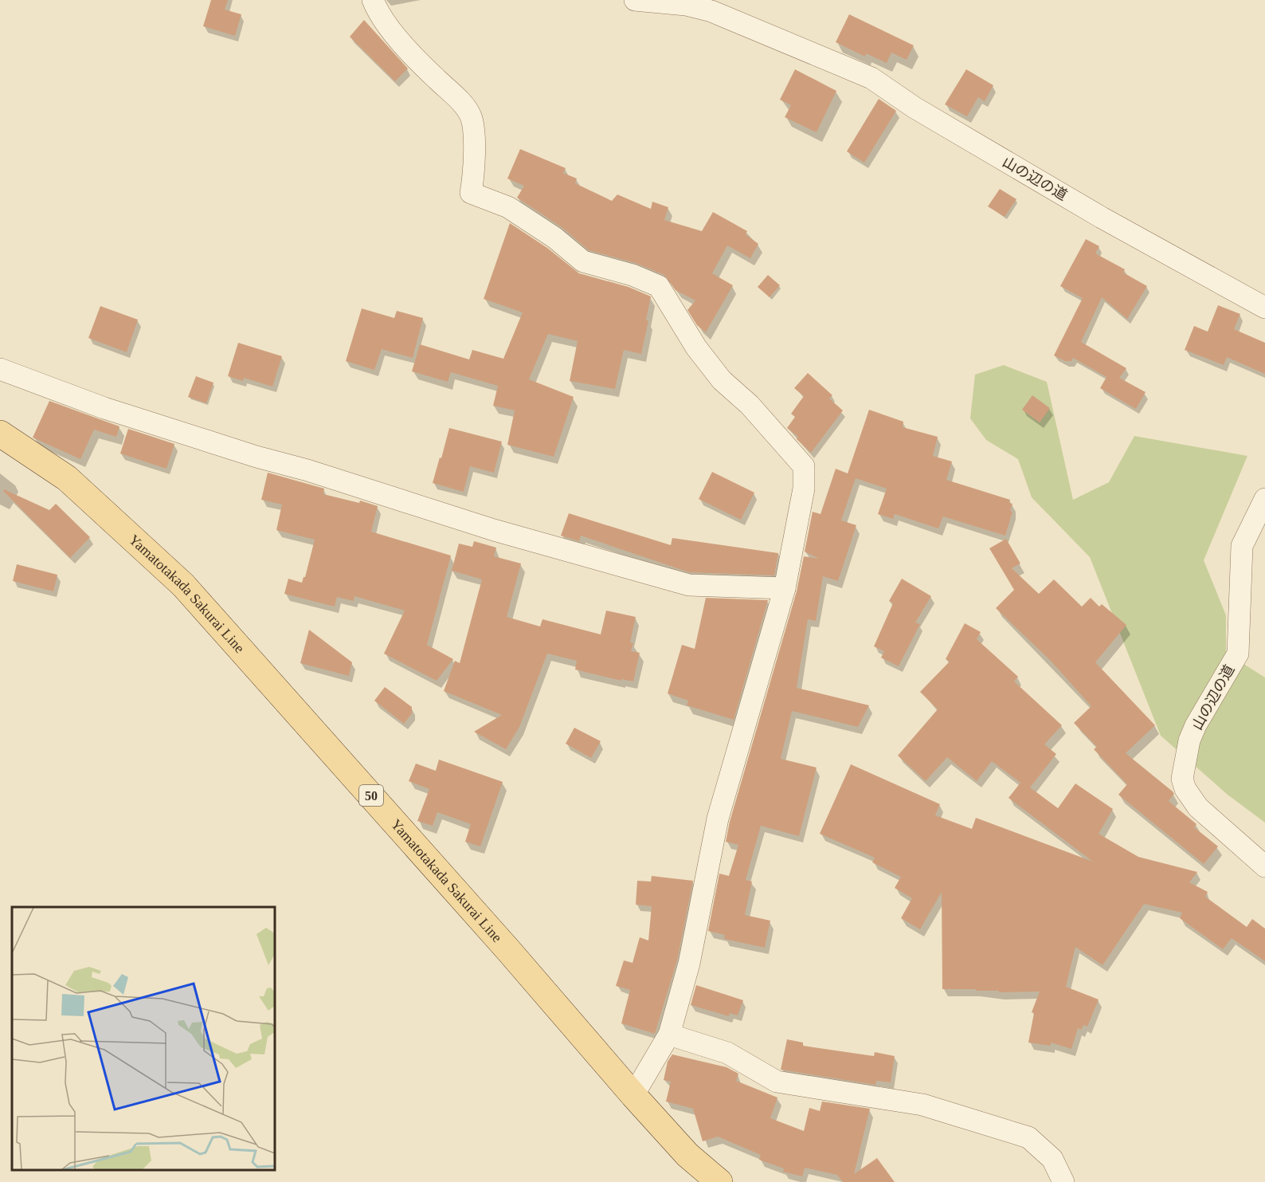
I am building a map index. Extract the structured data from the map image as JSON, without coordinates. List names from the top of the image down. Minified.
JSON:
{"streets":{"main road":["Yamatotakada Sakurai Line","50"],"street":["山の辺の道"]}}
